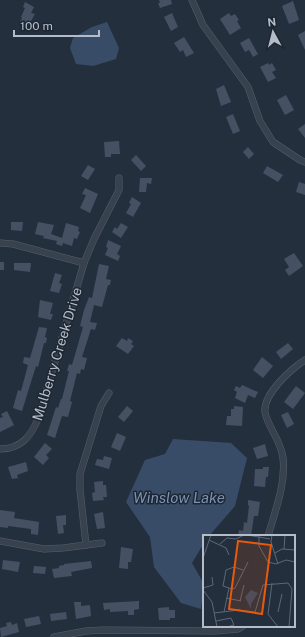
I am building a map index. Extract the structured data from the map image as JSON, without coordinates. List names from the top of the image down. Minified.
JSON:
{"streets":{"street":["Mulberry Creek Drive"]},"water":["Winslow Lake"],"scale_bar":"100 m","north":"top"}
